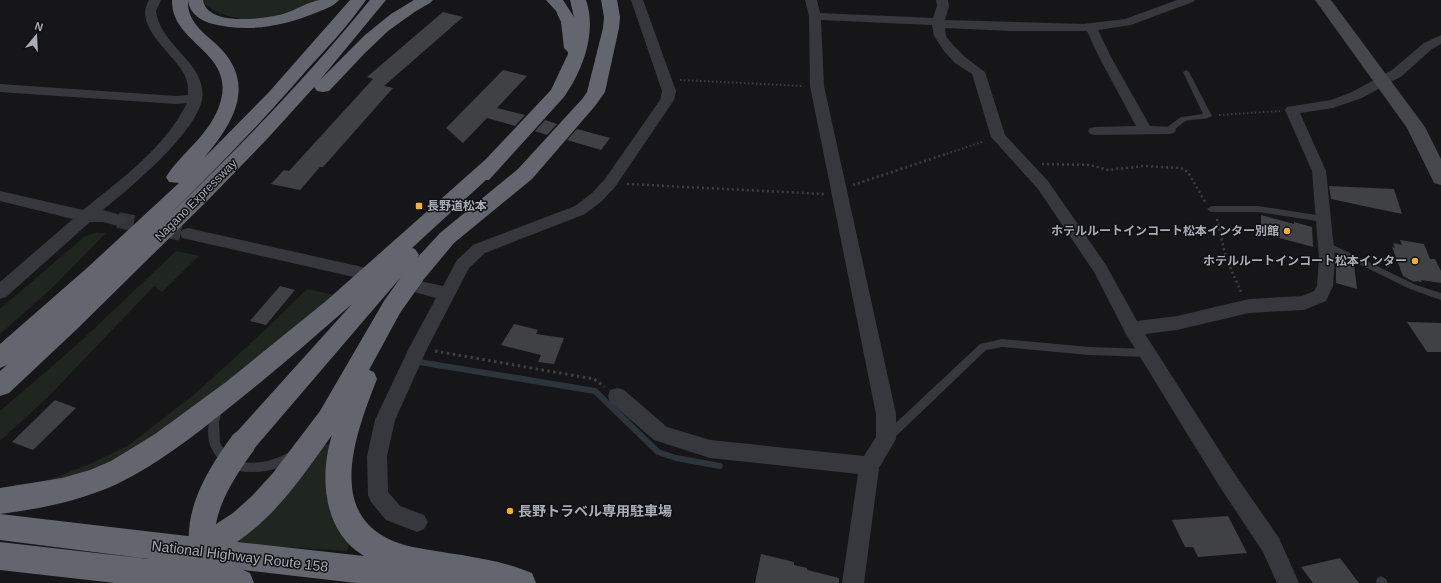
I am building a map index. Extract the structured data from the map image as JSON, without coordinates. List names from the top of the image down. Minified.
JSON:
{"streets":{"highway":["Nagano Expressway","National Highway Route 158"]},"places":{"transit":["長野道松本"],"other":["ホテルルートインコート松本インター別館","ホテルルートインコート松本インター","長野トラベル専用駐車場"]},"north":"top"}
